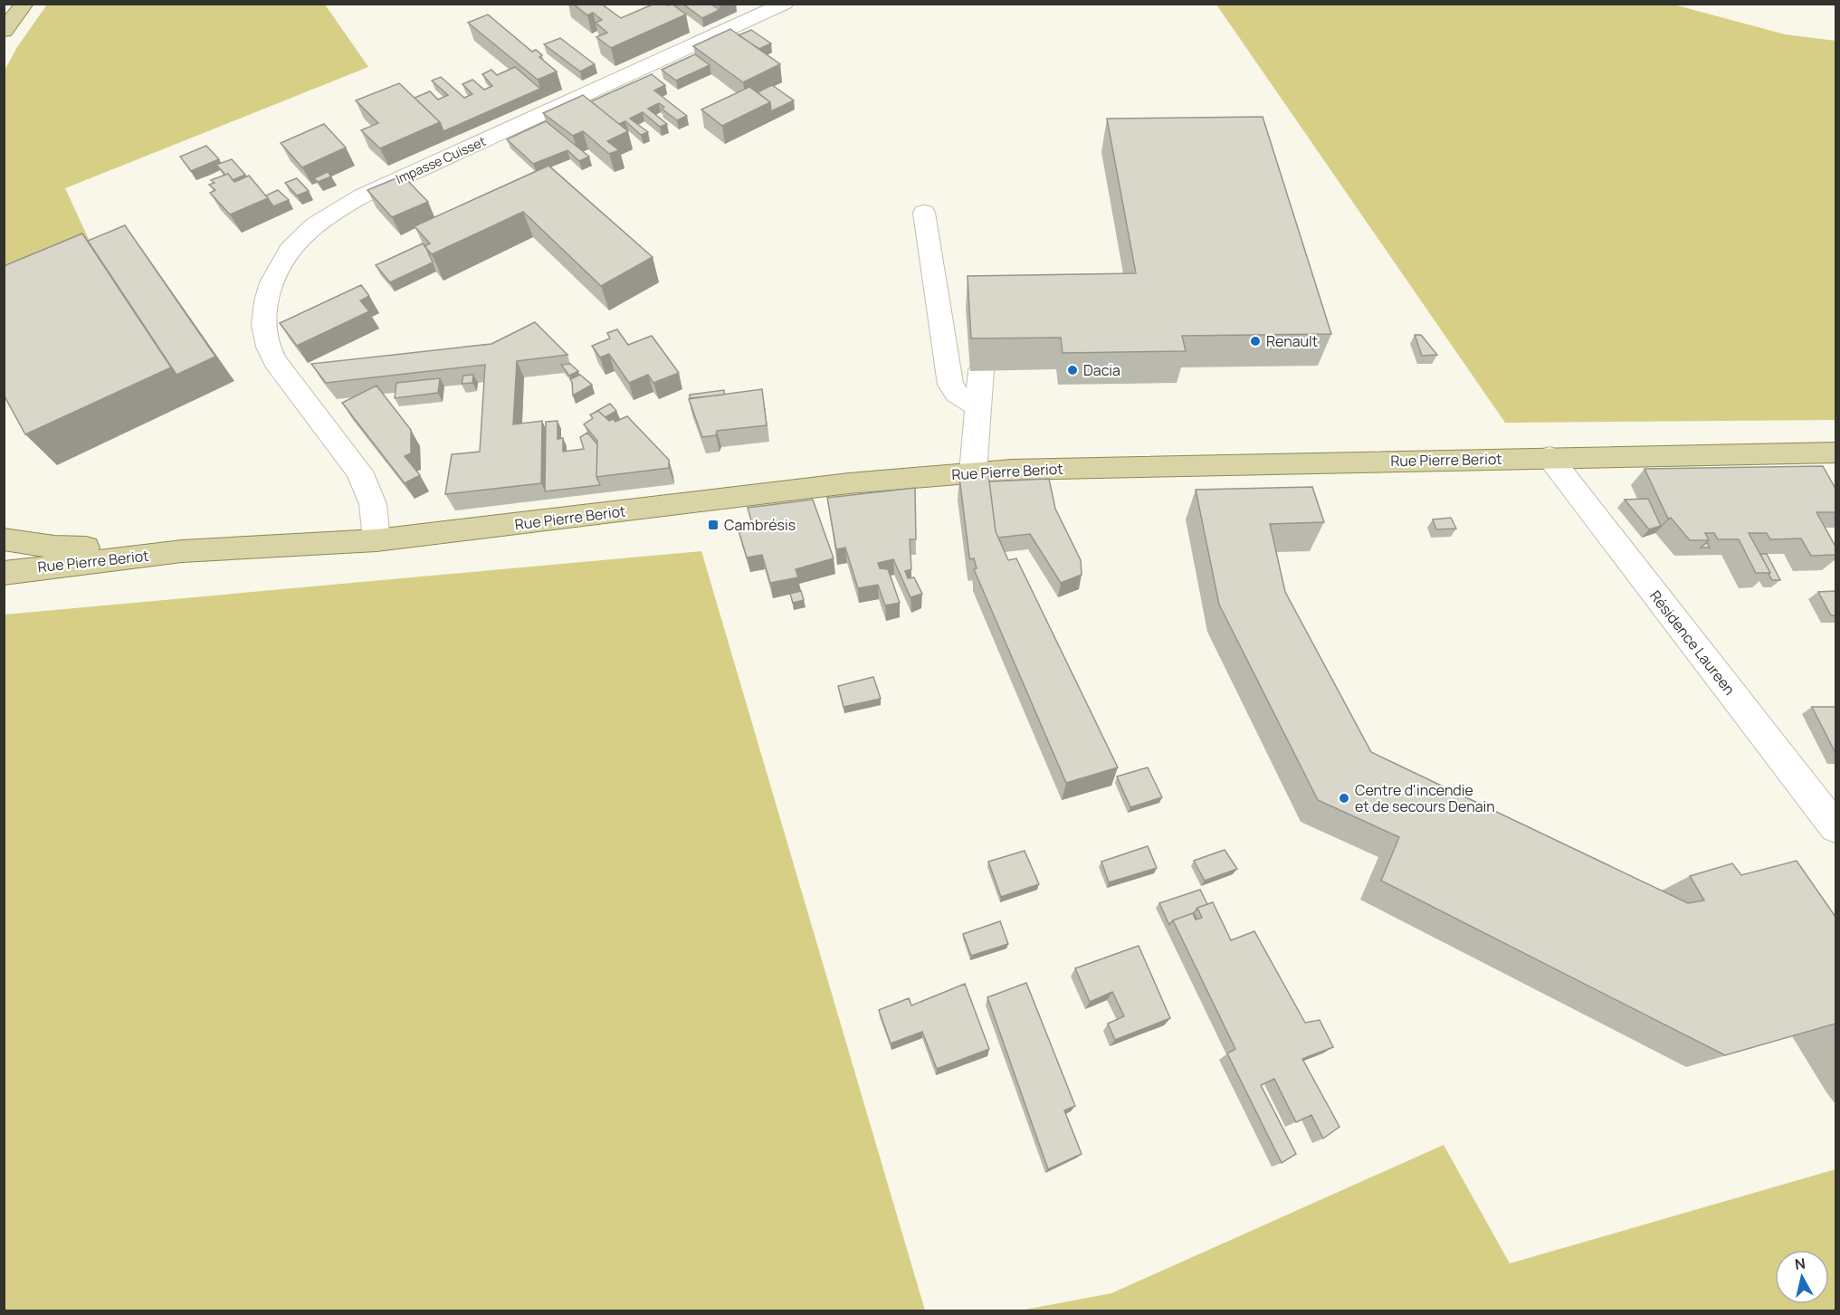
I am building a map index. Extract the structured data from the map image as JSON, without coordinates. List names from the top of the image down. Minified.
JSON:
{"streets":{"main road":["Rue Pierre Beriot"],"street":["Impasse Cuisset","Résidence Laureen"]},"crossings":[["Impasse Cuisset","Rue Pierre Beriot"],["Rue Pierre Beriot","Résidence Laureen"]],"places":{"other":["Renault","Dacia","Centre d'incendie et de secours Denain"],"transit":["Cambrésis"]},"north":"top"}
